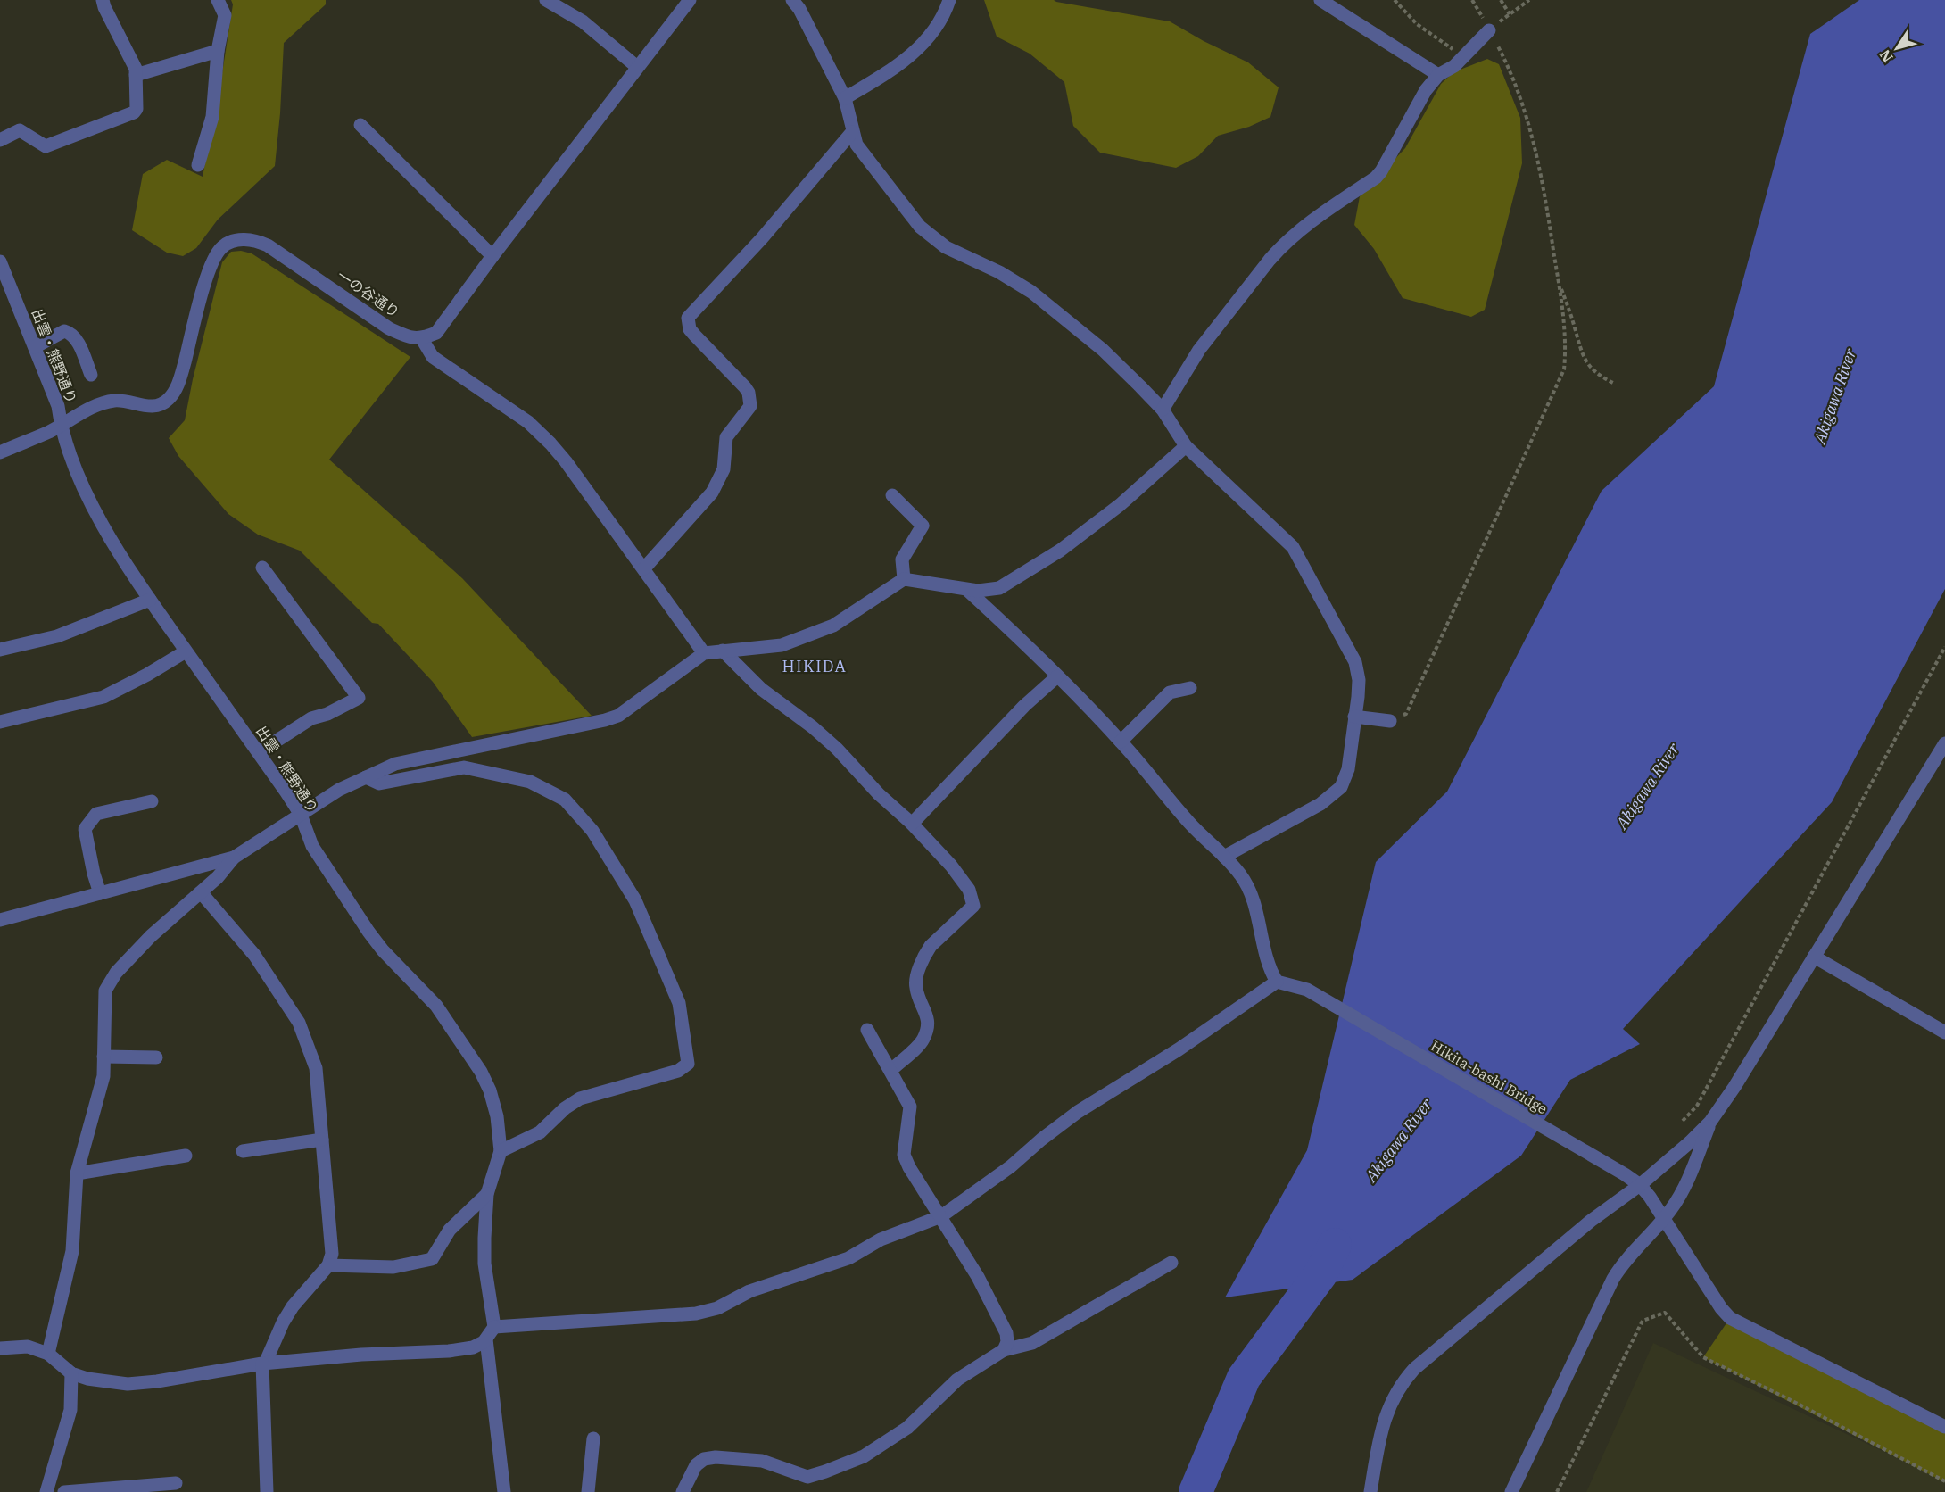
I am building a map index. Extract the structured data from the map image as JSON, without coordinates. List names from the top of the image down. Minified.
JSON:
{"streets":{"street":["一の谷通り","出雲・熊野通り","Hikita-bashi Bridge"]},"crossings":[["一の谷通り","出雲・熊野通り"]],"districts":["HIKIDA"],"water":["Akigawa River"],"north":"bottom left"}
